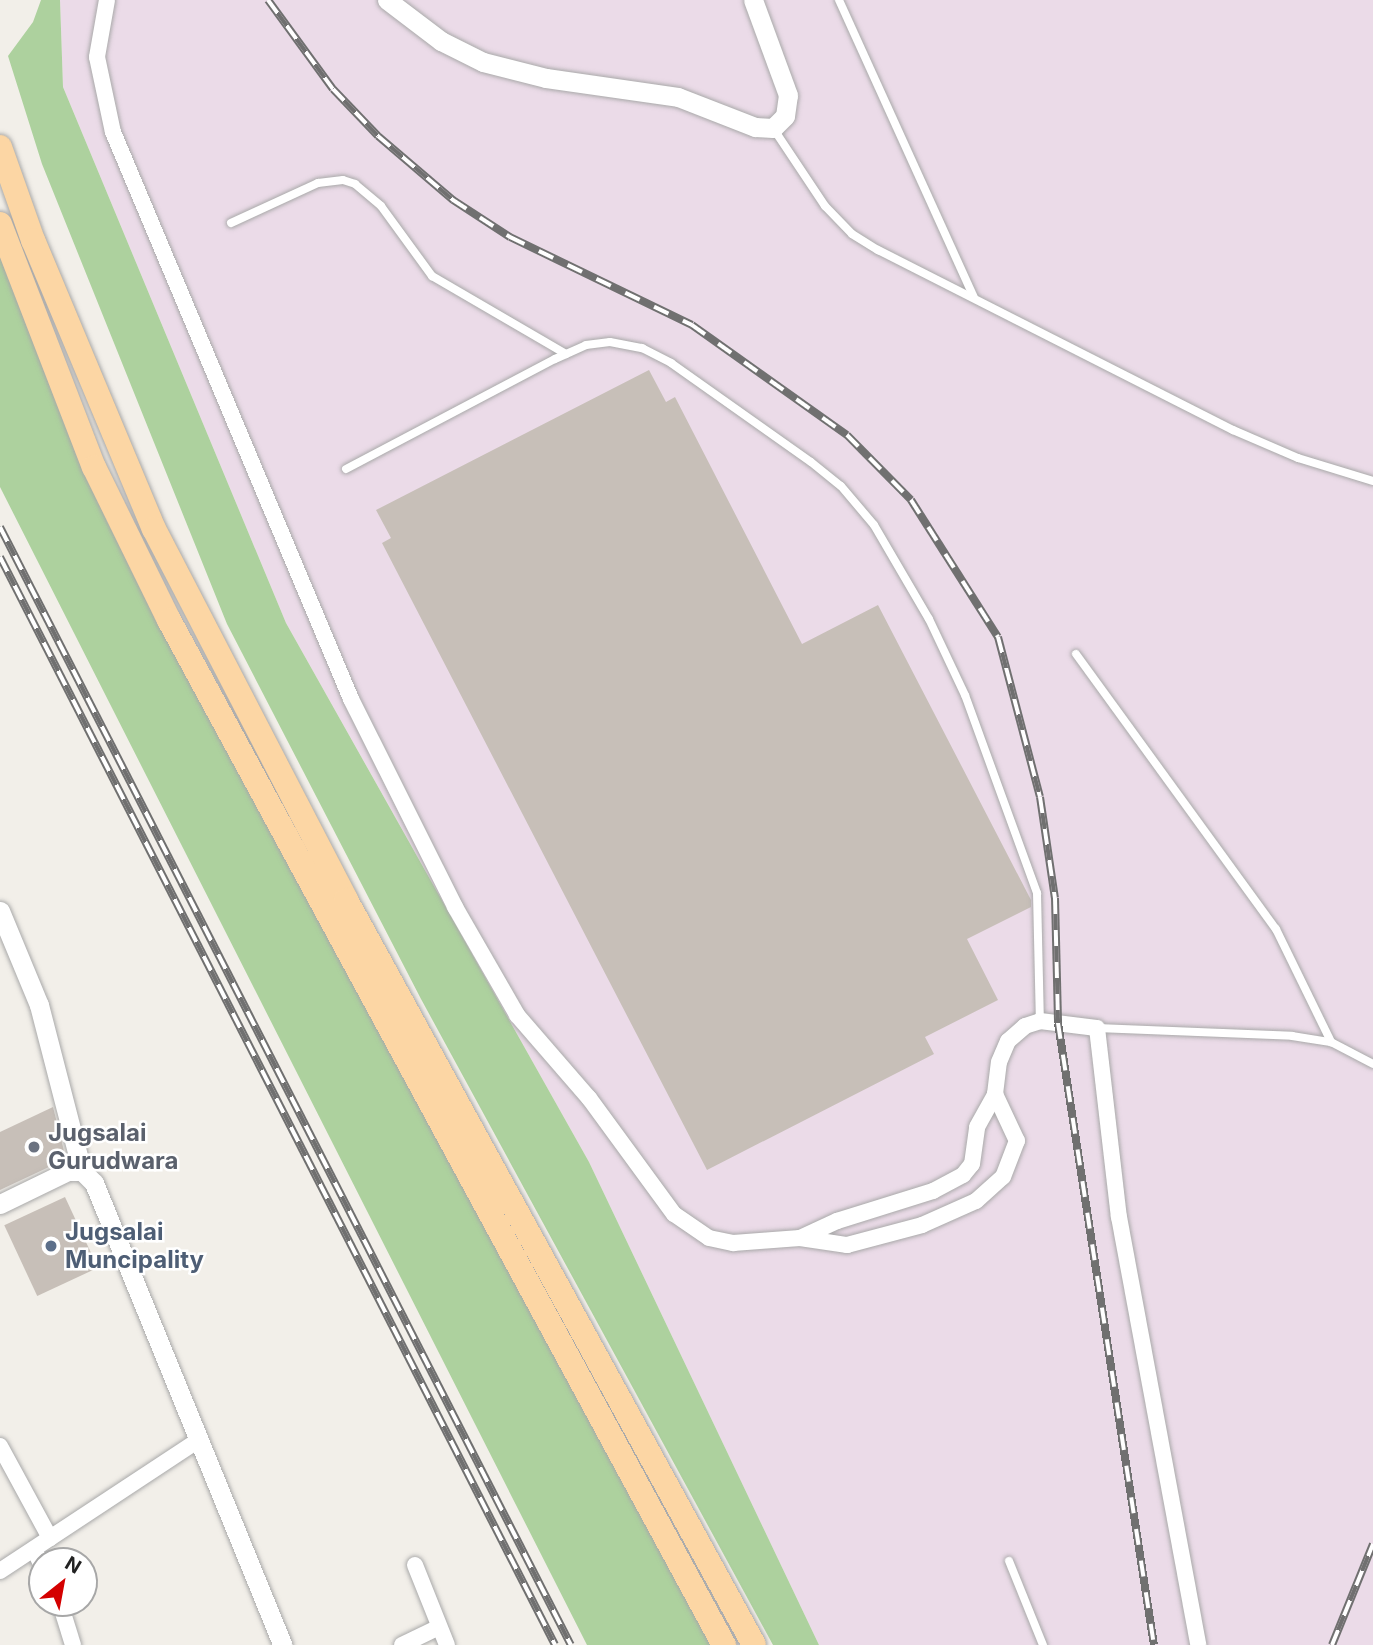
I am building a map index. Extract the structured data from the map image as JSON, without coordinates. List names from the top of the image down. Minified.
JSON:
{"places":["Jugsalai Gurudwara","Jugsalai Muncipality"],"north":"top right"}
